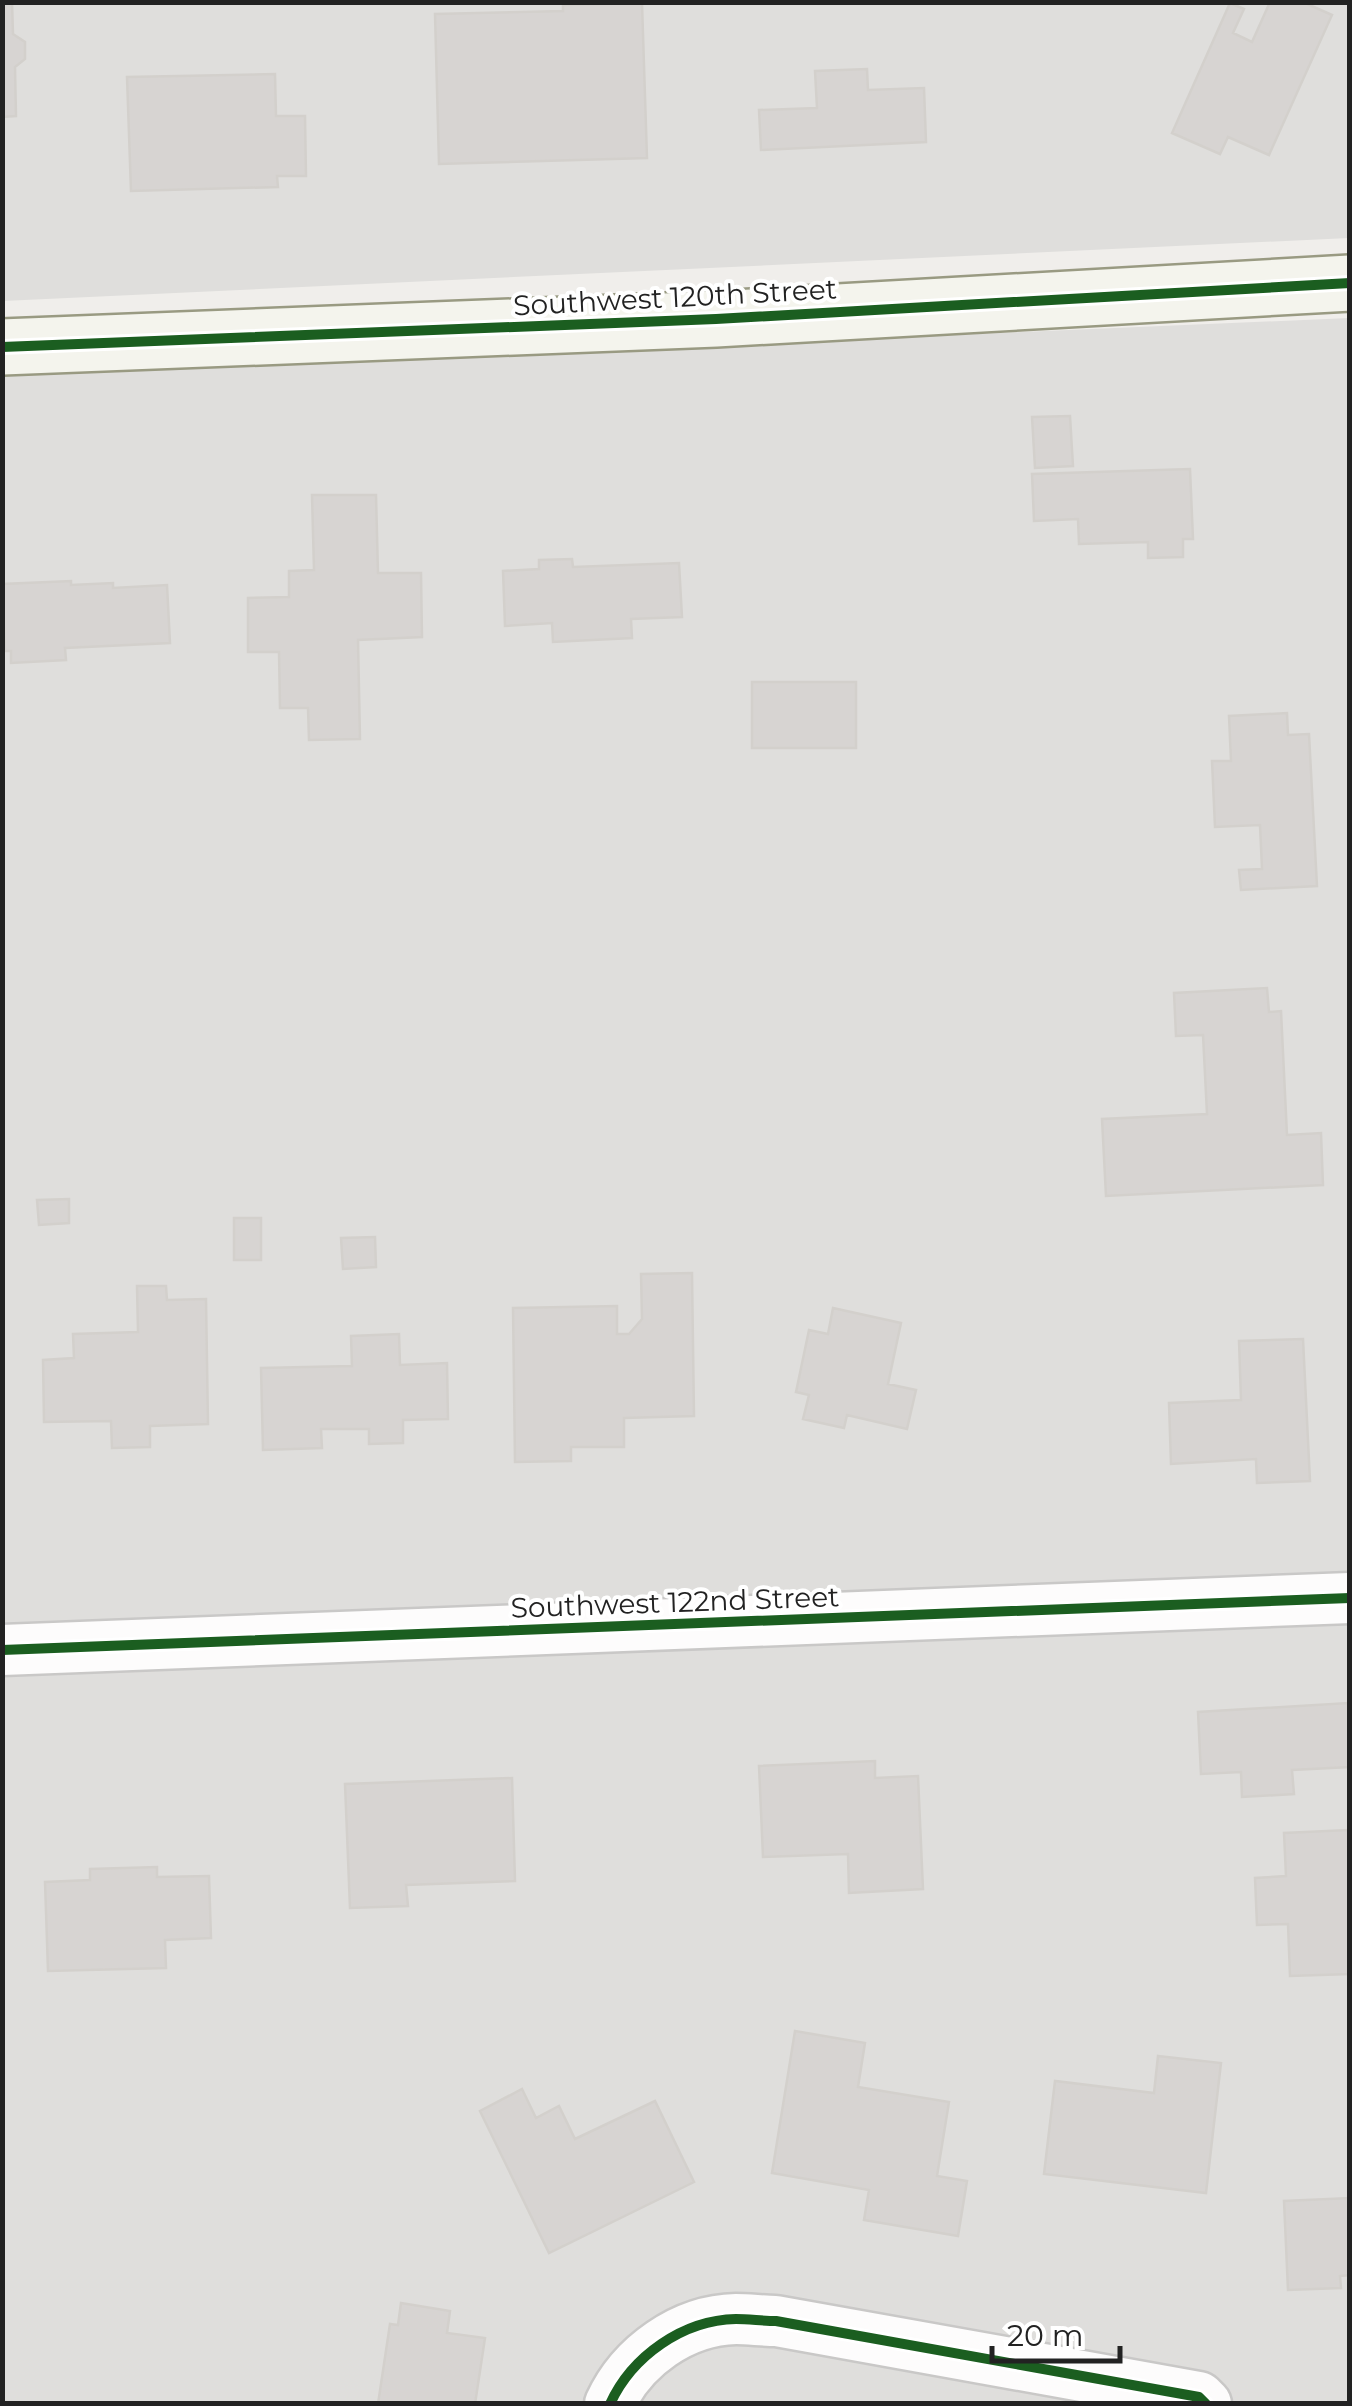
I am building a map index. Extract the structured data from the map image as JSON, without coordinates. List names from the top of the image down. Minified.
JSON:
{"streets":{"street":["Southwest 120th Street","Southwest 122nd Street"]},"scale_bar":"20 m"}
